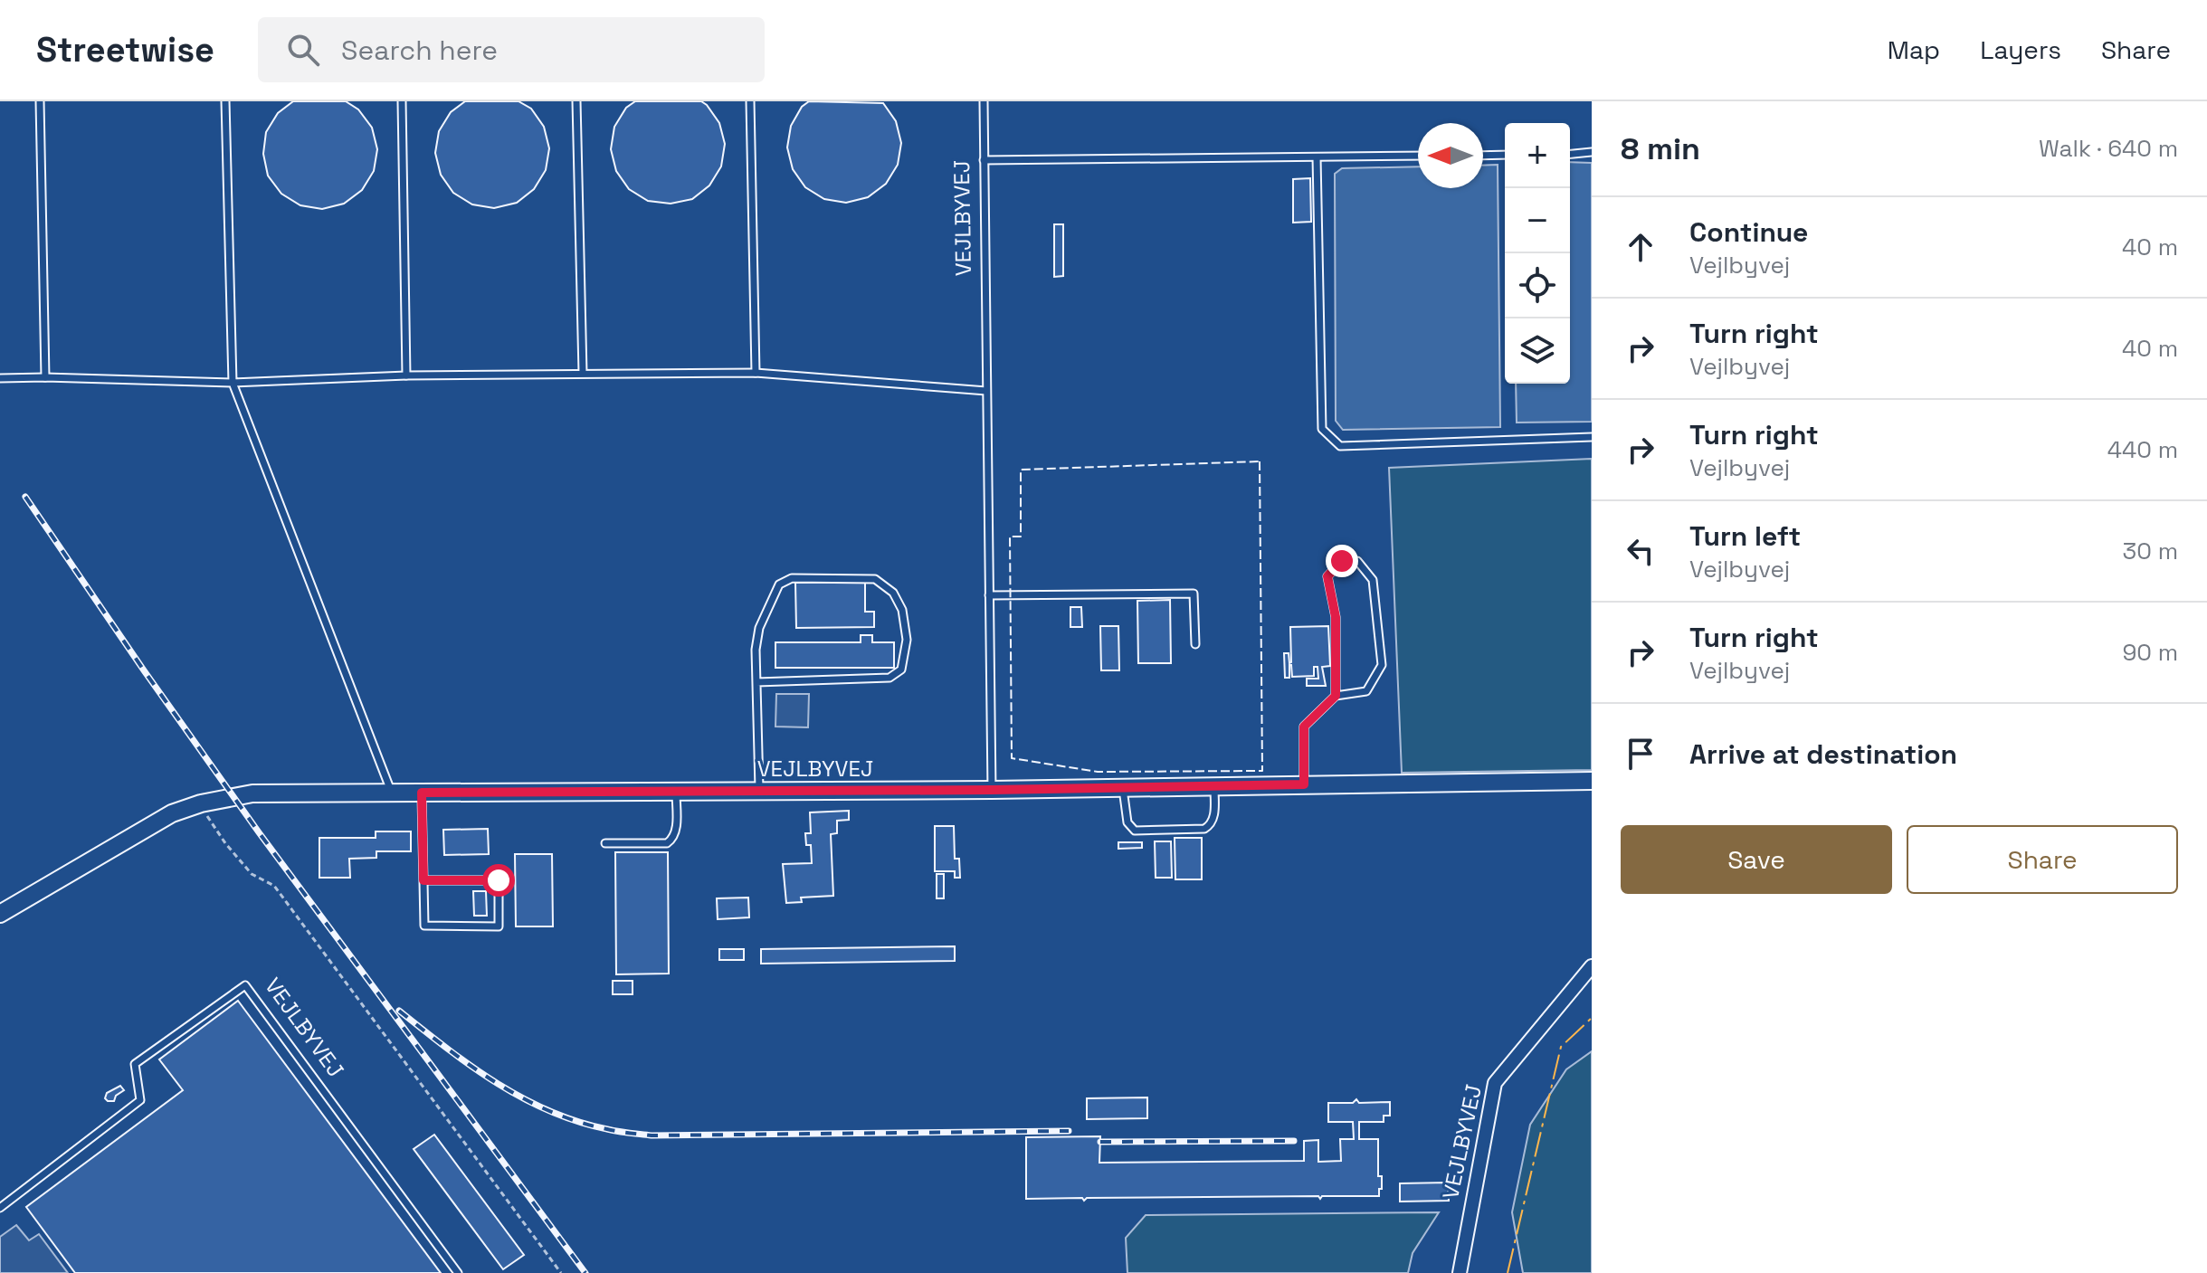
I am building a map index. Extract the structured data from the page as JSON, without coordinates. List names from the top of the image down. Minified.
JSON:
{"streets":{"street":["VEJLBYVEJ"]},"north":"left","page":{"header":"Streetwise","search":"Search here","nav":["Map","Layers","Share"],"heading":["8 min","Walk · 640 m"],"map_buttons":["+","−"],"list":[["Continue","Vejlbyvej","40 m"],["Turn right","Vejlbyvej","40 m"],["Turn right","Vejlbyvej","440 m"],["Turn left","Vejlbyvej","30 m"],["Turn right","Vejlbyvej","90 m"],"Arrive at destination"],"buttons":["Save","Share"]}}
